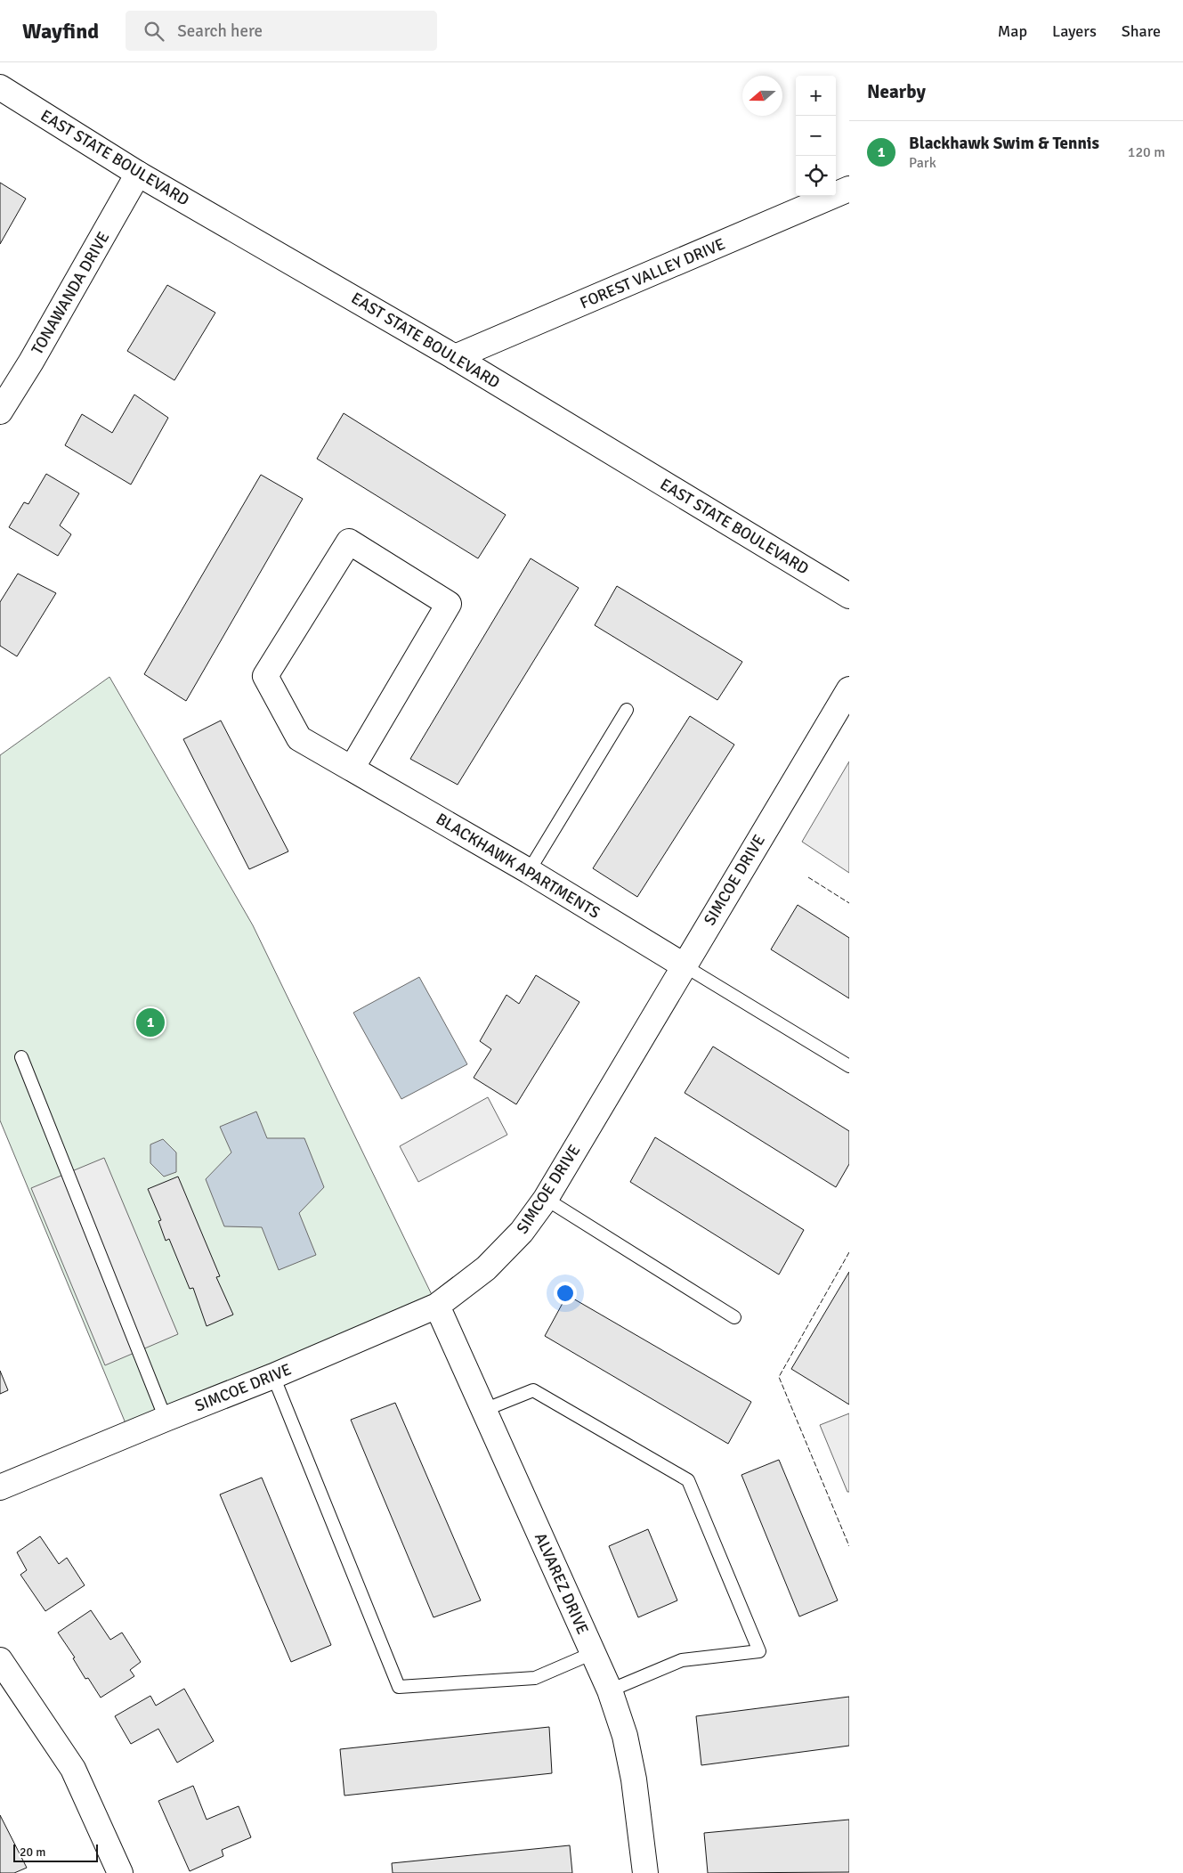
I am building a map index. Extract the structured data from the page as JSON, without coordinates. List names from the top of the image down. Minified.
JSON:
{"streets":{"street":["EAST STATE BOULEVARD","FOREST VALLEY DRIVE","TONAWANDA DRIVE","BLACKHAWK APARTMENTS","SIMCOE DRIVE","ALVAREZ DRIVE"]},"crossings":[["EAST STATE BOULEVARD","FOREST VALLEY DRIVE"],["EAST STATE BOULEVARD","TONAWANDA DRIVE"],["BLACKHAWK APARTMENTS","SIMCOE DRIVE"],["SIMCOE DRIVE","ALVAREZ DRIVE"]],"scale_bar":"20 m","north":"left","page":{"header":"Wayfind","search":"Search here","nav":["Map","Layers","Share"],"heading":"Nearby","map_buttons":["+","−"],"list":[{"mark":"1","name":"Blackhawk Swim & Tennis","note":"Park","value":"120 m"}],"pins":"1","scale":"20 m"}}
